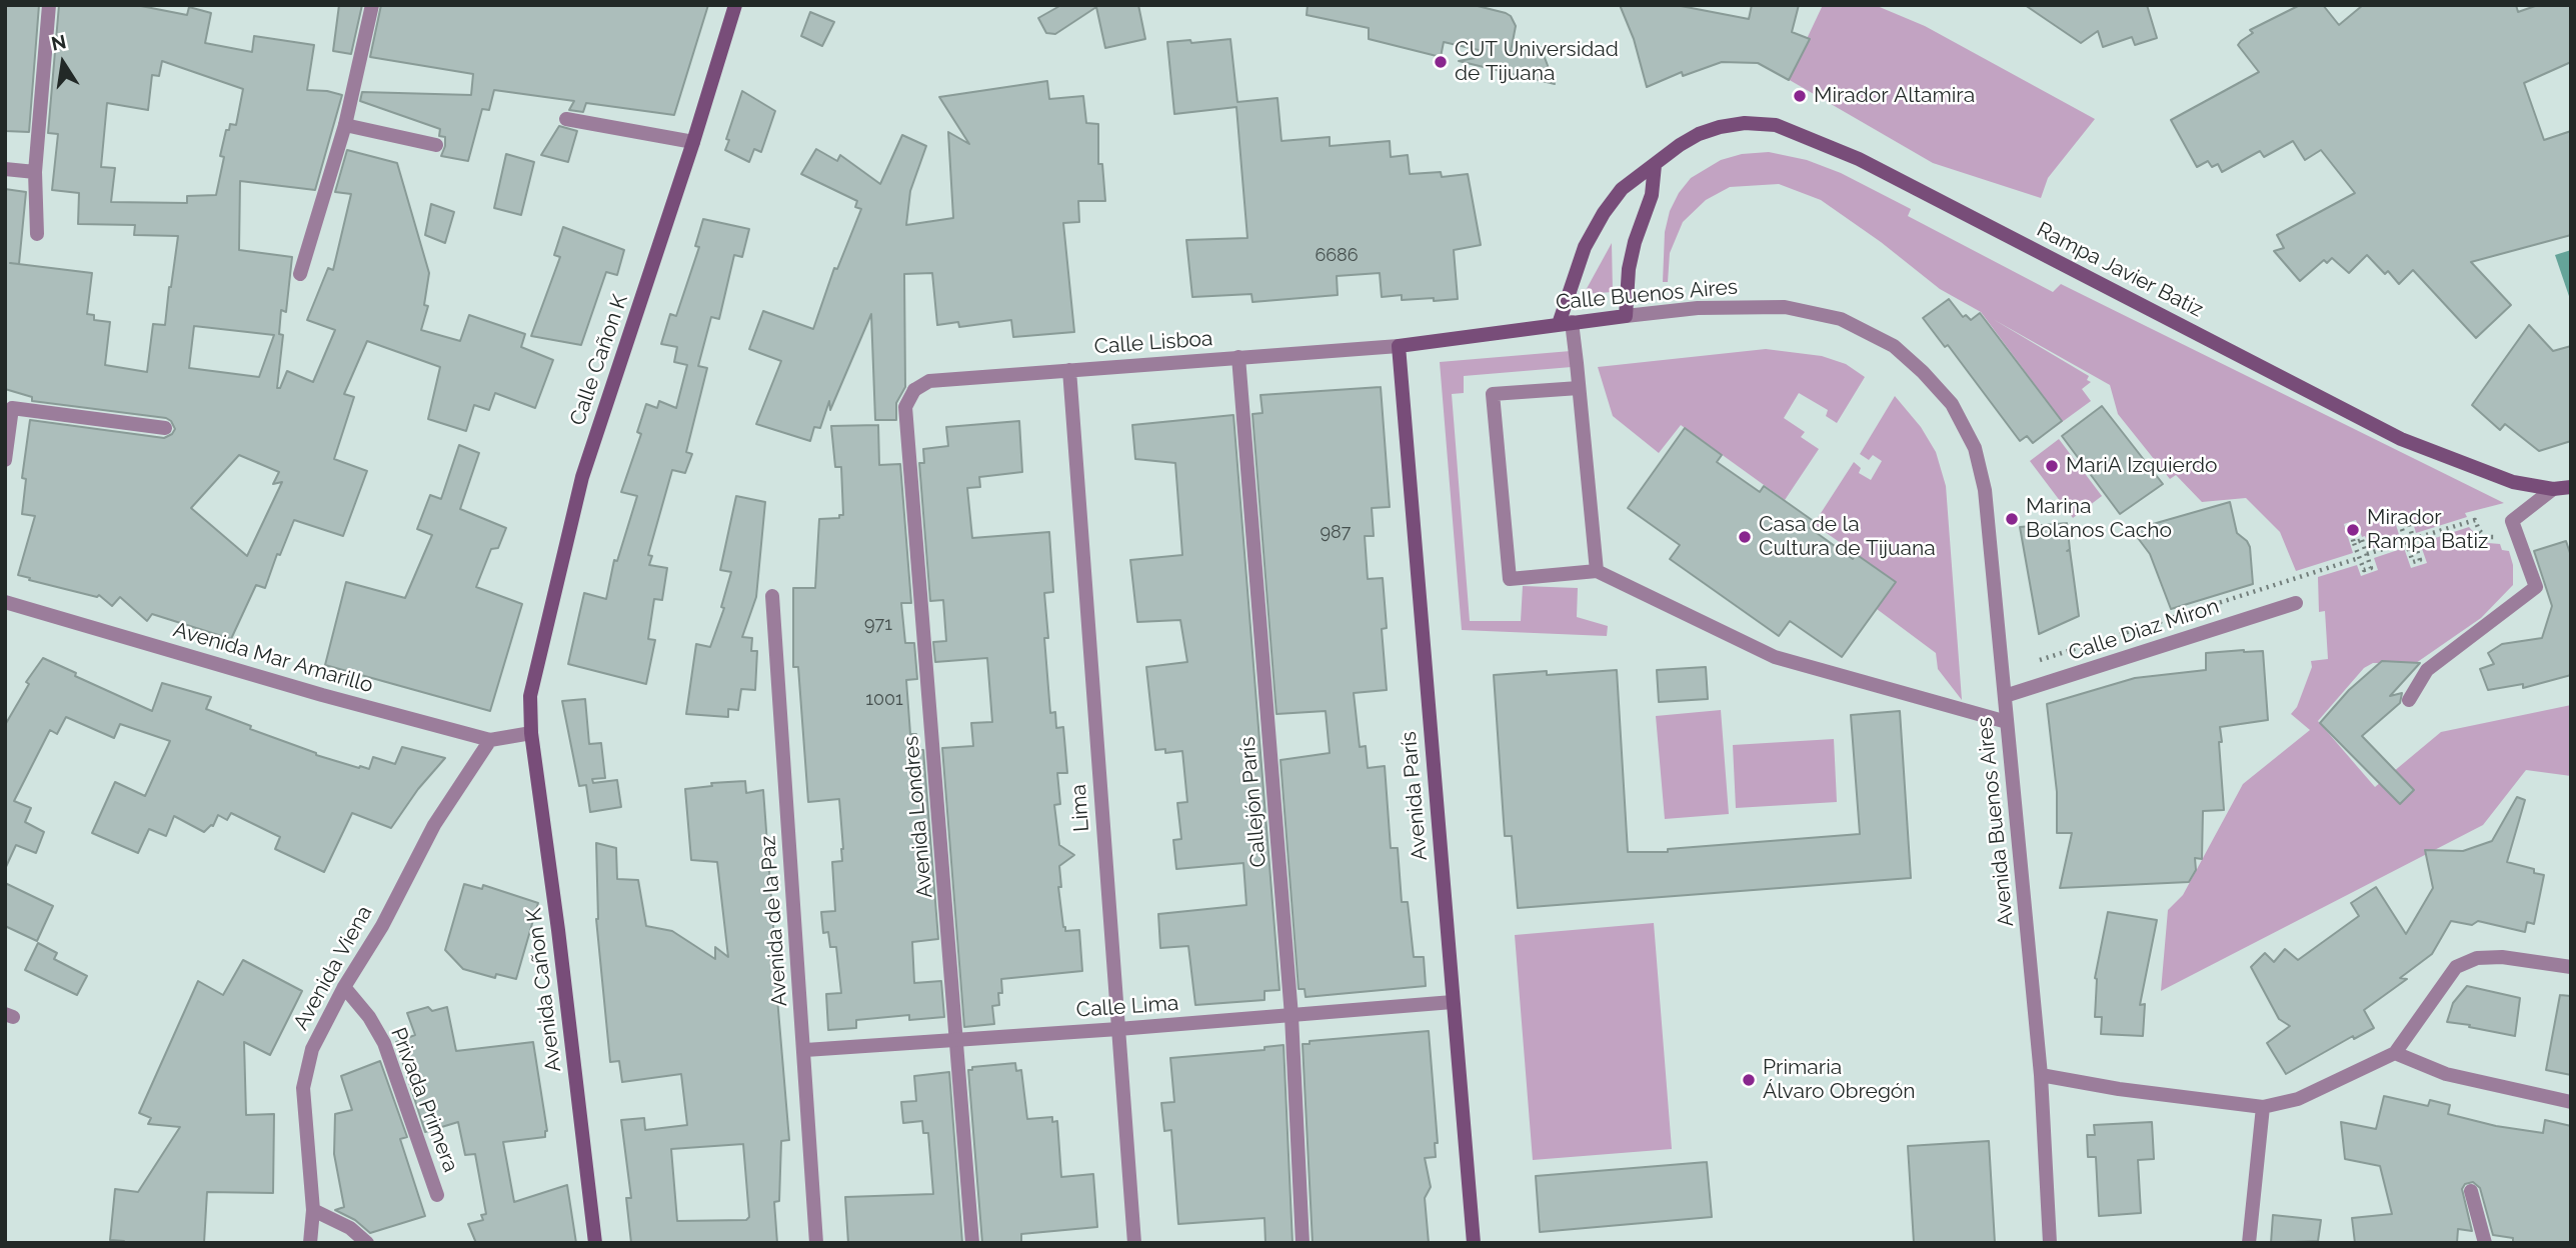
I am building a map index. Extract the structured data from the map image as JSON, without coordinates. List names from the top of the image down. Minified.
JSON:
{"streets":{"main road":["Rampa Javier Batiz","Calle Buenos Aires","Calle Cañon K","Avenida París","Avenida Cañon K"],"street":["Calle Lisboa","Calle Diaz Miron","Avenida Mar Amarillo","Callejón París","Lima","Avenida Londres","Avenida Buenos Aires","Avenida de la Paz","Avenida Viena","Calle Lima","Privada Primera"]},"crossings":[["Rampa Javier Batiz","Calle Buenos Aires"],["Calle Buenos Aires","Calle Lisboa"],["Calle Buenos Aires","Avenida París"],["Calle Buenos Aires","Avenida Buenos Aires"],["Calle Lisboa","Avenida París"],["Calle Lisboa","Callejón París"],["Calle Lisboa","Lima"],["Calle Lisboa","Avenida Londres"],["Calle Cañon K","Avenida Mar Amarillo"],["Calle Cañon K","Avenida Cañon K"],["Calle Diaz Miron","Avenida Buenos Aires"],["Avenida Mar Amarillo","Avenida Viena"],["Avenida Mar Amarillo","Avenida Cañon K"],["Avenida París","Calle Lima"],["Callejón París","Calle Lima"],["Lima","Calle Lima"],["Avenida Londres","Calle Lima"],["Avenida de la Paz","Calle Lima"],["Avenida Viena","Privada Primera"]],"places":["CUT Universidad de Tijuana","Mirador Altamira","MariA Izquierdo","Marina Bolanos Cacho","Mirador Rampa Batiz","Casa de la Cultura de Tijuana","Primaria Álvaro Obregón"],"house_numbers":["6686","987","971","1001"],"north":"top"}
